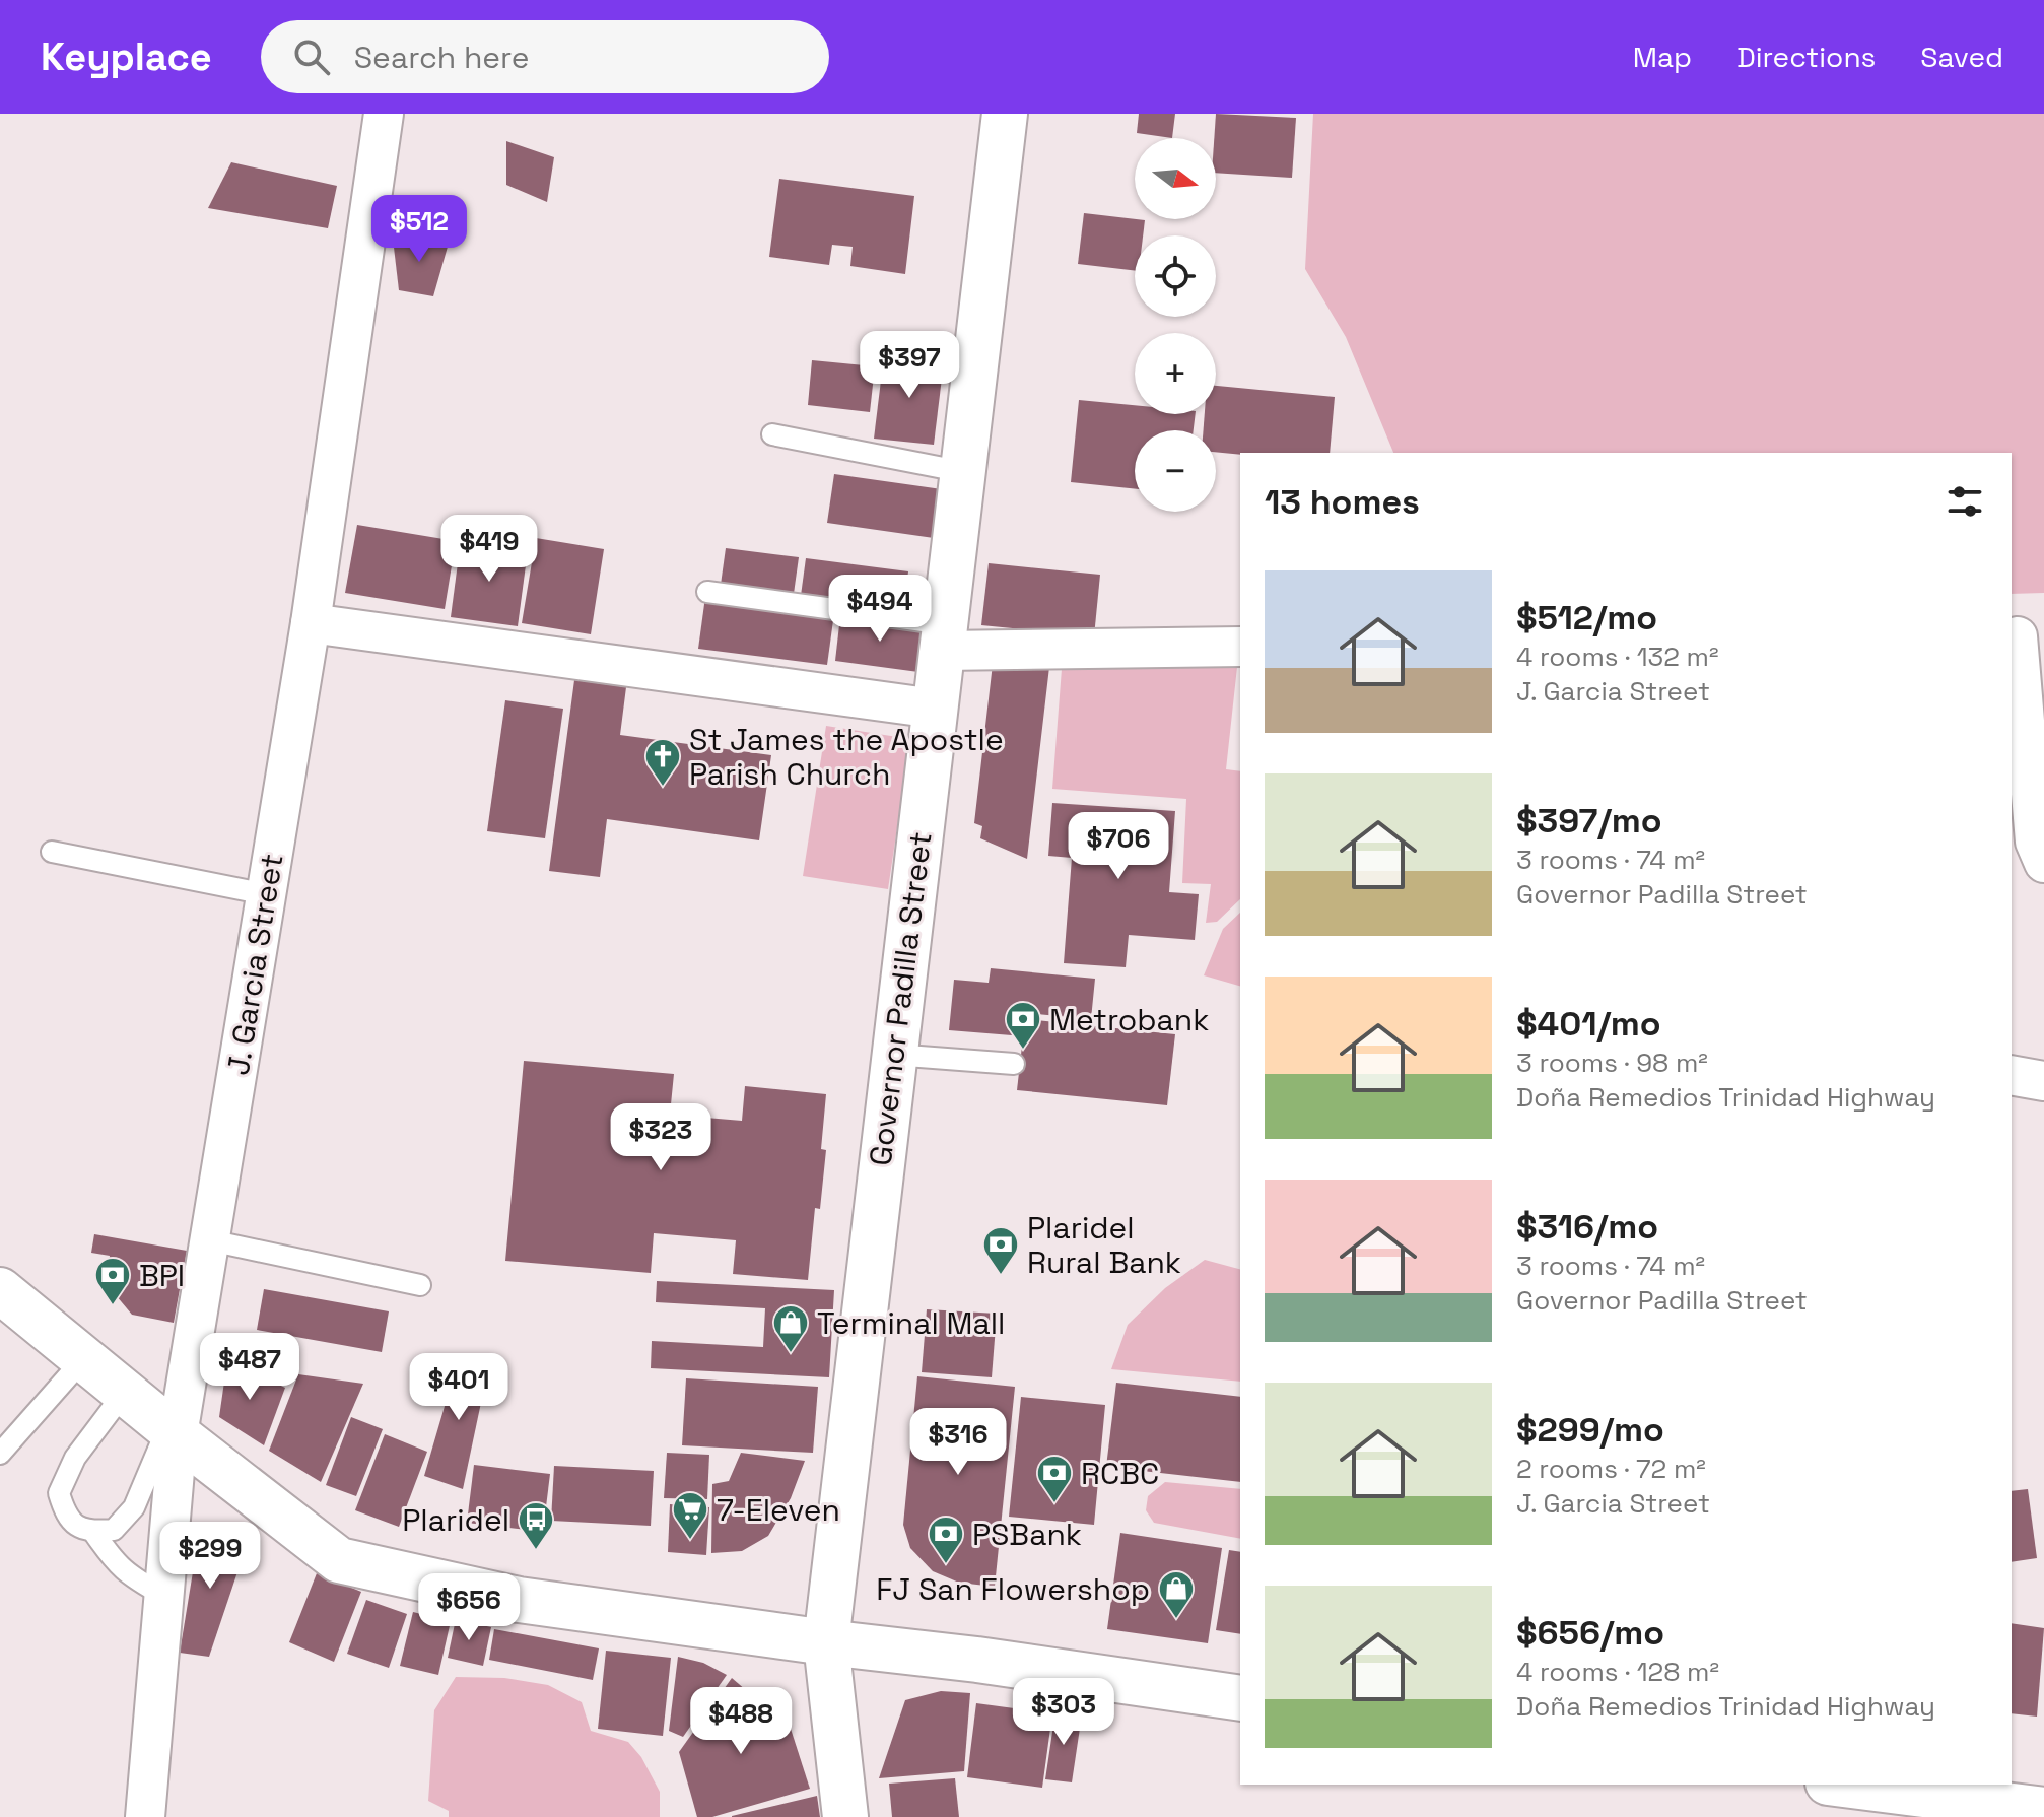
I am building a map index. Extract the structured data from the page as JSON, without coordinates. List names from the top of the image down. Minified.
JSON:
{"streets":{"main road":["Governor Padilla Street"],"street":["J. Garcia Street"]},"places":{"church":["St James the Apostle Parish Church"],"bank":["Metrobank","Plaridel Rural Bank","BPI","RCBC","PSBank"],"shop":["Terminal Mall","FJ San Flowershop"],"supermarket":["7-Eleven"],"bus stop":["Plaridel"]},"north":"right","page":{"header":"Keyplace","search":"Search here","nav":["Map","Directions","Saved"],"map_buttons":["+","−"],"price":["$512","$397","$419","$494","$706","$323","$487","$401","$316","$299","$656","$303","$488"],"heading":"13 homes","list":[{"name":"$512/mo","note":"4 rooms · 132 m² · J. Garcia Street"},{"name":"$397/mo","note":"3 rooms · 74 m² · Governor Padilla Street"},{"name":"$401/mo","note":"3 rooms · 98 m² · Doña Remedios Trinidad Highway"},{"name":"$316/mo","note":"3 rooms · 74 m² · Governor Padilla Street"},{"name":"$299/mo","note":"2 rooms · 72 m² · J. Garcia Street"},{"name":"$656/mo","note":"4 rooms · 128 m² · Doña Remedios Trinidad Highway"}]}}
